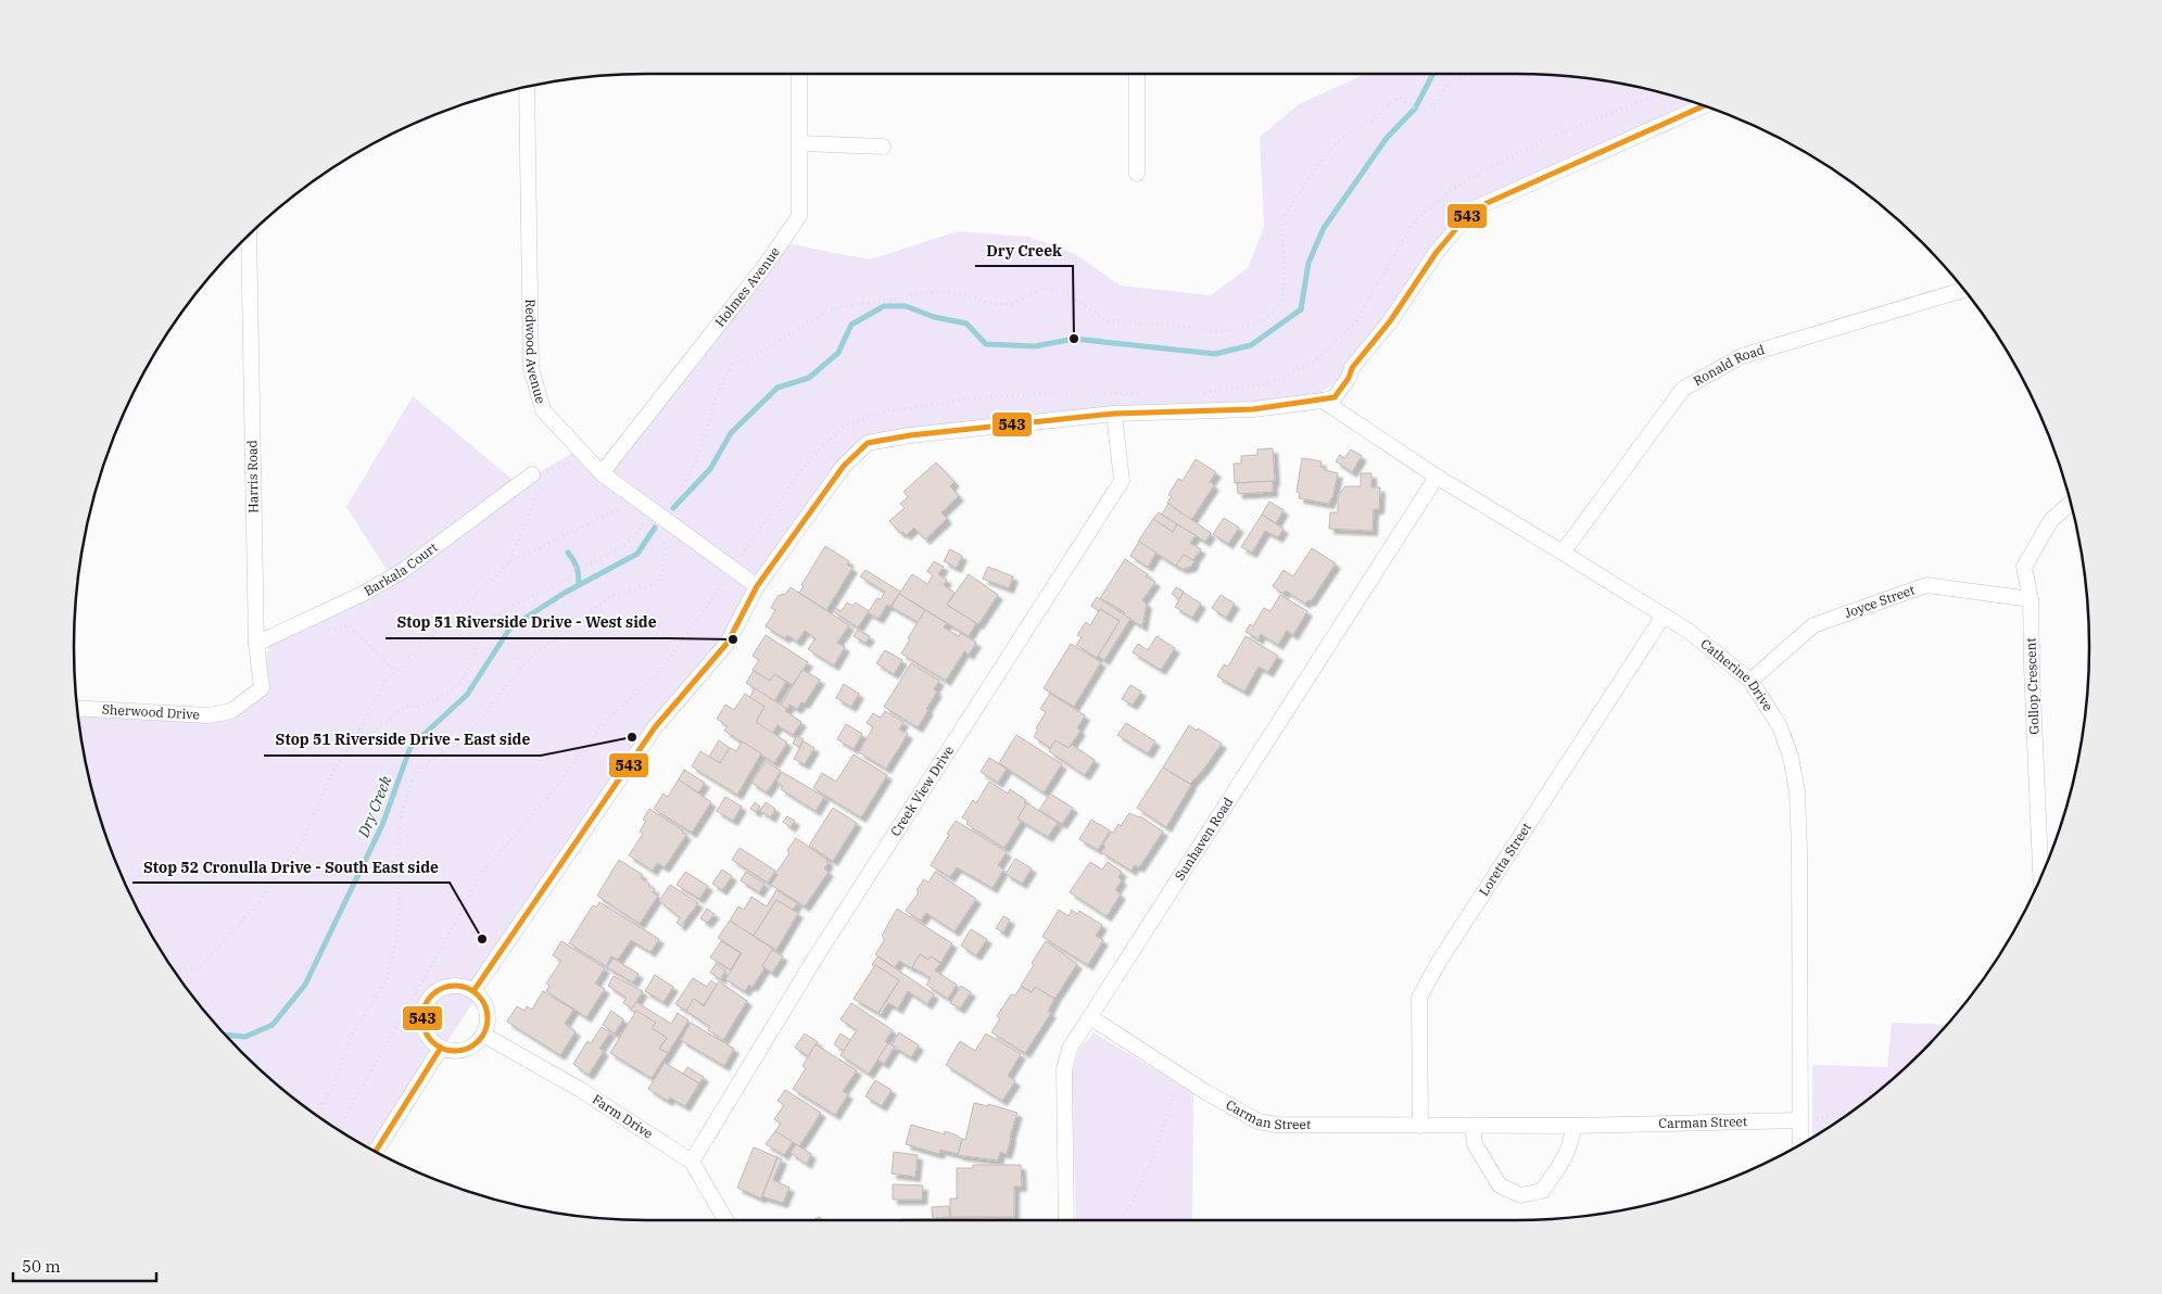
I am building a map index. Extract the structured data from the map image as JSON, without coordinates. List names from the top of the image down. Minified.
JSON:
{"streets":{"street":["Holmes Avenue","Redwood Avenue","Ronald Road","Harris Road","Barkala Court","Joyce Street","Catherine Drive","Gollop Crescent","Sherwood Drive","Creek View Drive","Sunhaven Road","Loretta Street","Carman Street","Farm Drive"]},"crossings":[["Holmes Avenue","Redwood Avenue"],["Ronald Road","Catherine Drive"],["Harris Road","Barkala Court"],["Harris Road","Sherwood Drive"],["Joyce Street","Catherine Drive"],["Joyce Street","Gollop Crescent"],["Catherine Drive","Sunhaven Road"],["Catherine Drive","Loretta Street"],["Catherine Drive","Carman Street"],["Creek View Drive","Farm Drive"],["Sunhaven Road","Carman Street"],["Loretta Street","Carman Street"]],"water":["Dry Creek"],"places":["Dry Creek","Stop 51 Riverside Drive - West side","Stop 51 Riverside Drive - East side","Stop 52 Cronulla Drive - South East side"],"lines":["transit line 543"],"scale_bar":"50 m"}
